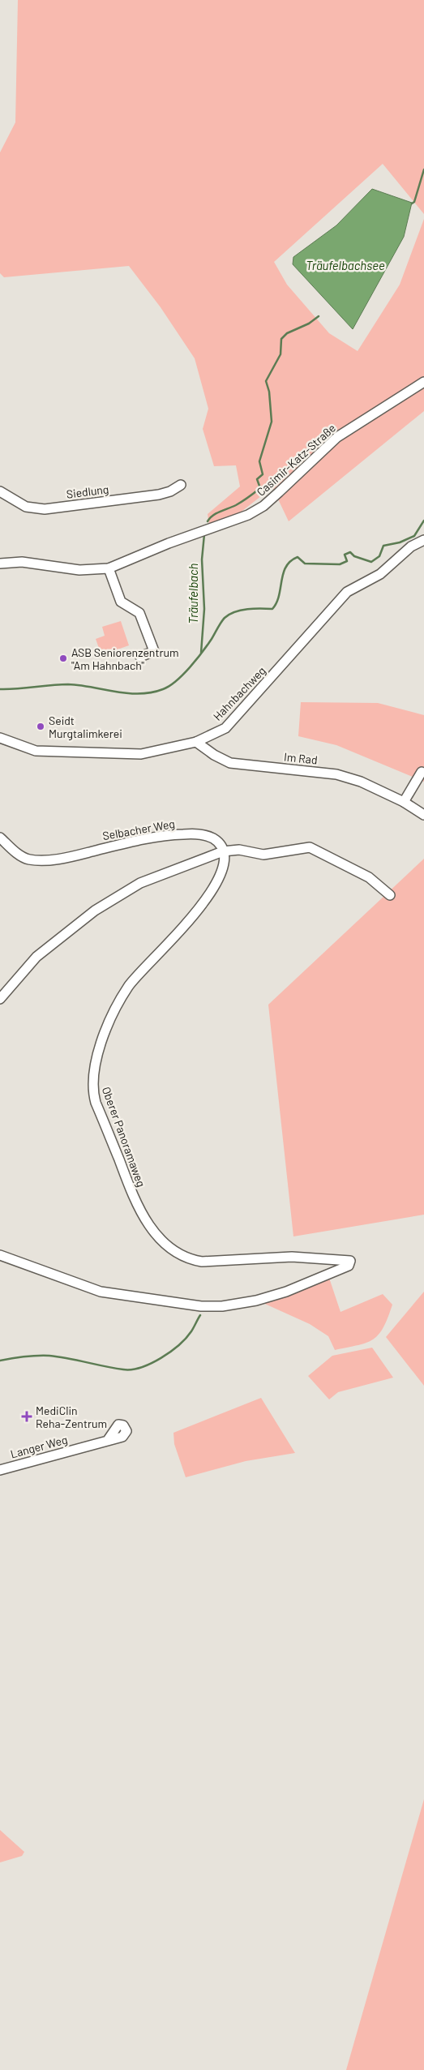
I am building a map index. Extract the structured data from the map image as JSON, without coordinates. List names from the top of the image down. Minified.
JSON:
{"streets":{"street":["Casimir-Katz-Straße","Siedlung","Hahnbachweg","Im Rad","Selbacher Weg","Oberer Panoramaweg","Langer Weg"]},"crossings":[["Hahnbachweg","Im Rad"],["Selbacher Weg","Oberer Panoramaweg"]],"water":["Träufelbachsee","Träufelbach"],"places":{"other":["ASB Seniorenzentrum \"Am Hahnbach\"","Seidt Murgtalimkerei"],"health":["MediClin Reha-Zentrum"]}}
